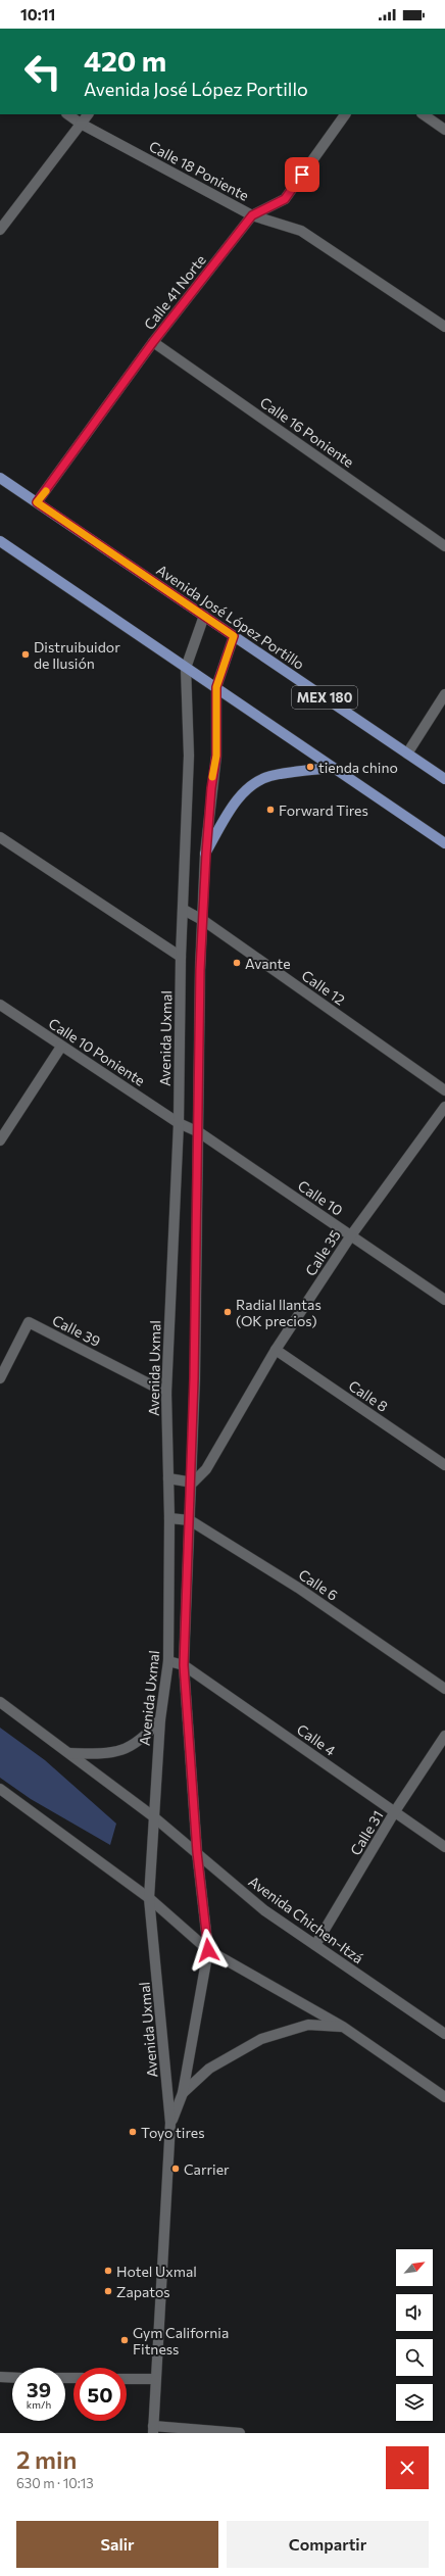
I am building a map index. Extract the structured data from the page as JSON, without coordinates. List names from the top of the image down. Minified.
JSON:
{"streets":{"main road":["Calle 18 Poniente","Calle 41 Norte","Calle 16 Poniente","Avenida José López Portillo","MEX 180","Calle 12","Avenida Uxmal","Calle 10 Poniente","Calle 10","Calle 35","Calle 39","Calle 8","Calle 6","Calle 4","Calle 31","Avenida Chichen-Itzá"]},"crossings":[["Calle 18 Poniente","Calle 41 Norte"],["Calle 41 Norte","Calle 16 Poniente"],["Calle 41 Norte","Avenida José López Portillo"],["Avenida José López Portillo","Avenida Uxmal"],["Calle 12","Avenida Uxmal"],["Avenida Uxmal","Calle 10 Poniente"],["Avenida Uxmal","Calle 10"],["Avenida Uxmal","Calle 35"],["Avenida Uxmal","Calle 39"],["Avenida Uxmal","Calle 6"],["Avenida Uxmal","Calle 4"],["Avenida Uxmal","Avenida Chichen-Itzá"],["Calle 10 Poniente","Calle 10"],["Calle 10","Calle 35"],["Calle 35","Calle 8"],["Calle 4","Calle 31"],["Calle 31","Avenida Chichen-Itzá"]],"places":["Distruibuidor de Ilusión","tienda chino","Forward Tires","Avante","Radial llantas (OK precios)","Toyo tires","Carrier","Hotel Uxmal","Zapatos","Gym California Fitness"],"north":"top right","page":{"status":"10:11","turn":["420 m","Avenida José López Portillo"],"speed":"39 km/h","limit":"50","heading":["2 min","630 m · 10:13"],"buttons":["Salir","Compartir"]}}
